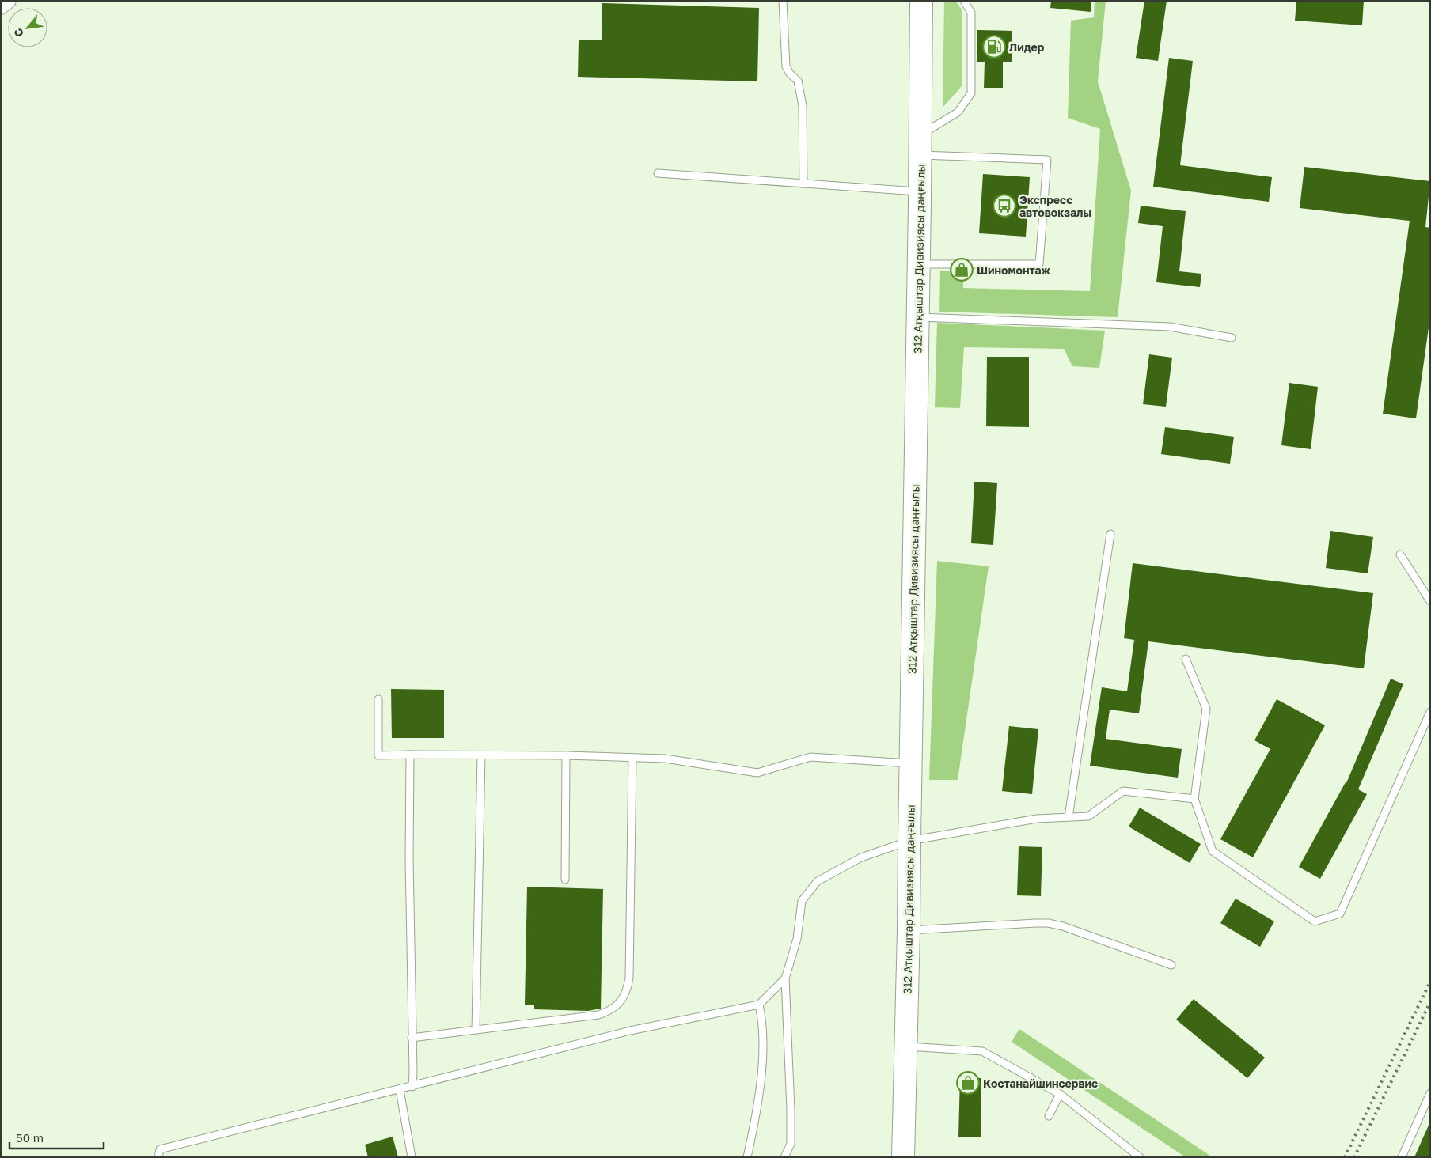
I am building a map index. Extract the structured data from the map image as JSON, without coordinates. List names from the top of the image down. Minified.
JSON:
{"streets":{"highway":["312 Атқыштар Дивизиясы даңғылы"]},"places":{"fuel station":["Лидер"],"bus stop":["Экспресс автовокзалы"],"shop":["Шиномонтаж","Костанайшинсервис"]},"scale_bar":"50 m","north":"bottom left"}
